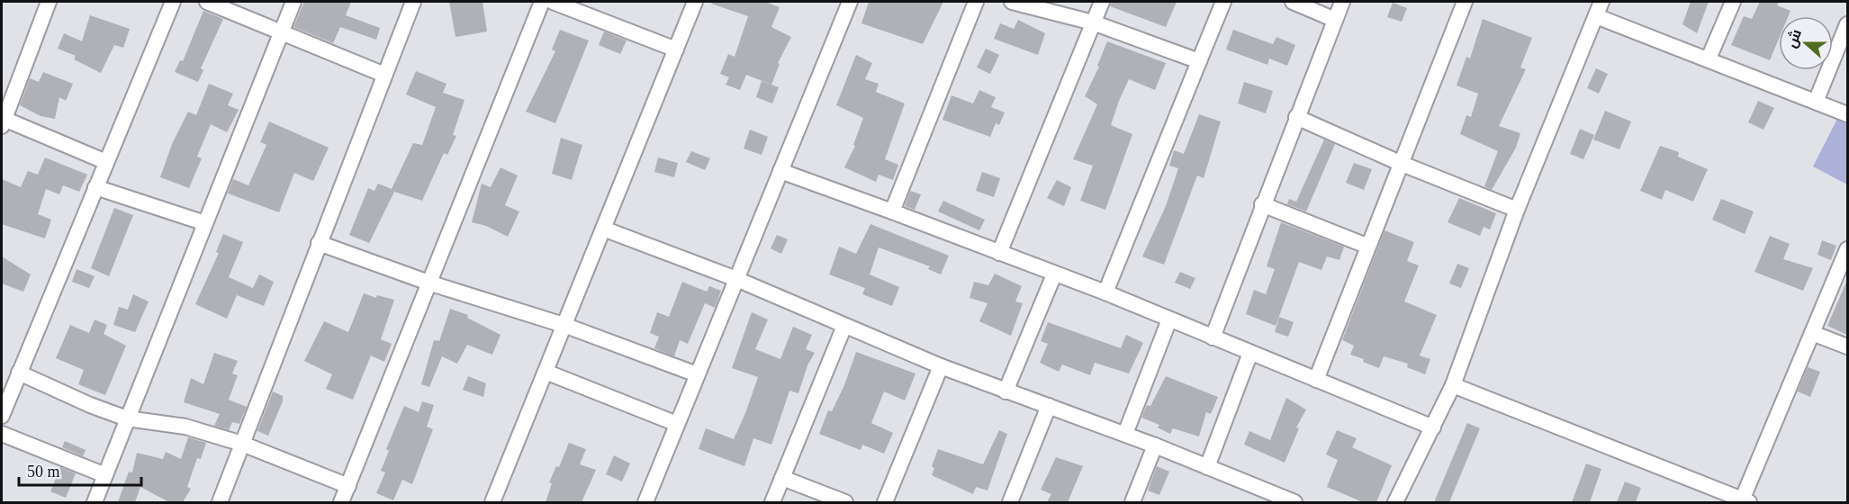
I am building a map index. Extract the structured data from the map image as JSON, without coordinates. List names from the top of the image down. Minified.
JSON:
{"scale_bar":"50 m","north":"left"}
